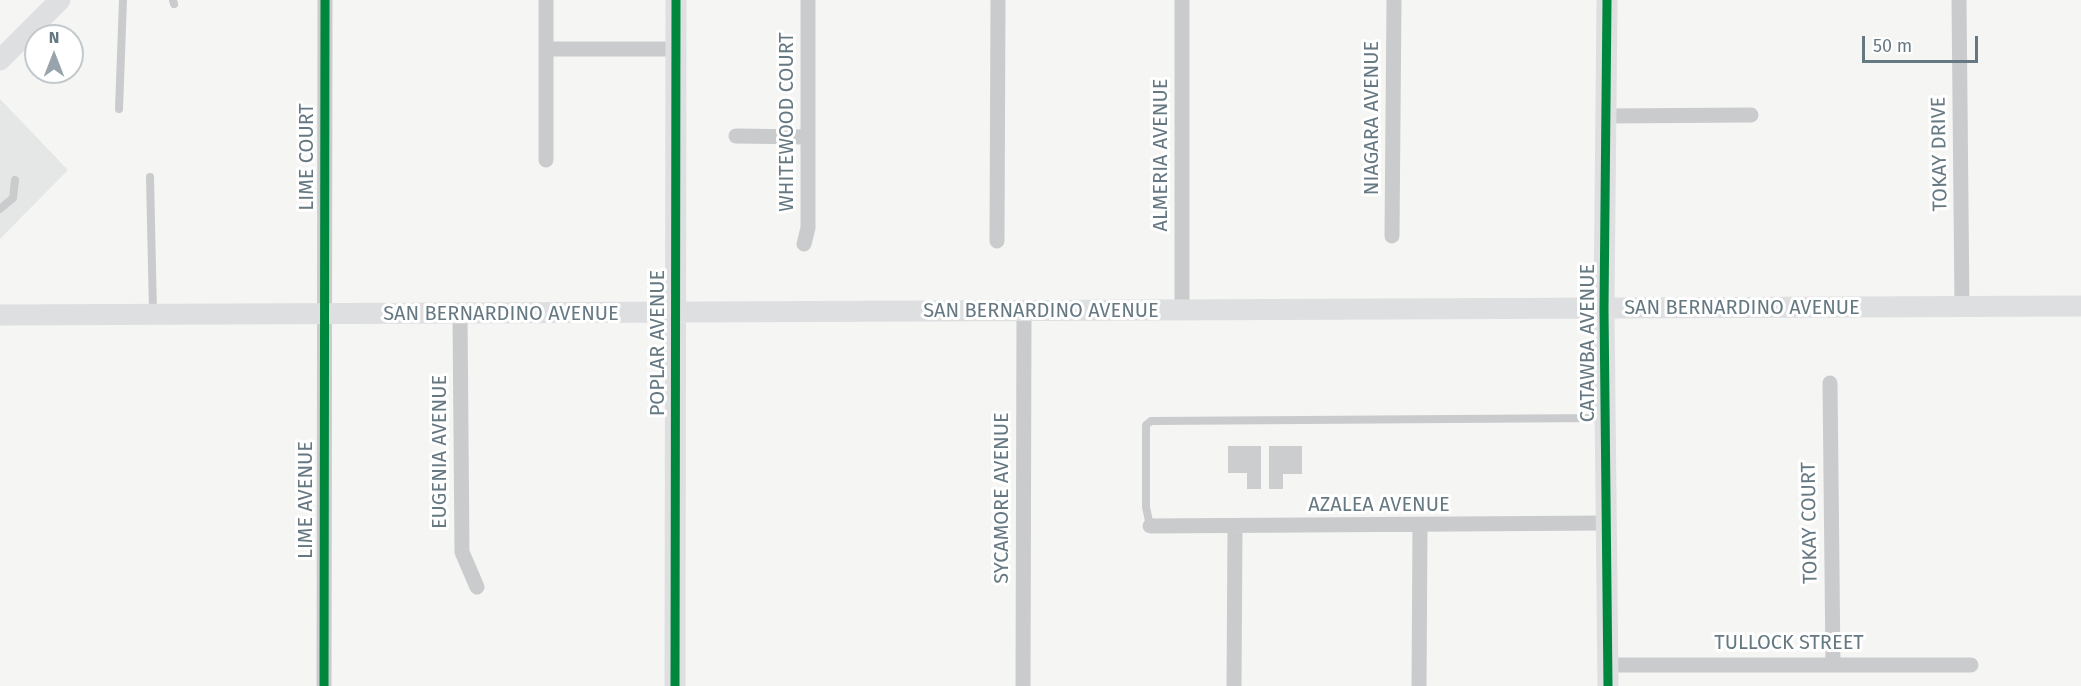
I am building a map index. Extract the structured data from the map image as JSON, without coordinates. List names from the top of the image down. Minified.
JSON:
{"streets":{"main road":["SAN BERNARDINO AVENUE","POPLAR AVENUE","CATAWBA AVENUE"],"street":["NIAGARA AVENUE","WHITEWOOD COURT","TOKAY DRIVE","ALMERIA AVENUE","LIME COURT","EUGENIA AVENUE","SYCAMORE AVENUE","LIME AVENUE","AZALEA AVENUE","TOKAY COURT","TULLOCK STREET"]},"crossings":[["TOKAY DRIVE","SAN BERNARDINO AVENUE"],["ALMERIA AVENUE","SAN BERNARDINO AVENUE"],["LIME COURT","SAN BERNARDINO AVENUE"],["LIME COURT","LIME AVENUE"],["SAN BERNARDINO AVENUE","POPLAR AVENUE"],["SAN BERNARDINO AVENUE","CATAWBA AVENUE"],["SAN BERNARDINO AVENUE","EUGENIA AVENUE"],["SAN BERNARDINO AVENUE","SYCAMORE AVENUE"],["SAN BERNARDINO AVENUE","LIME AVENUE"],["CATAWBA AVENUE","AZALEA AVENUE"],["CATAWBA AVENUE","TULLOCK STREET"],["TOKAY COURT","TULLOCK STREET"]],"scale_bar":"50 m","north":"top"}
